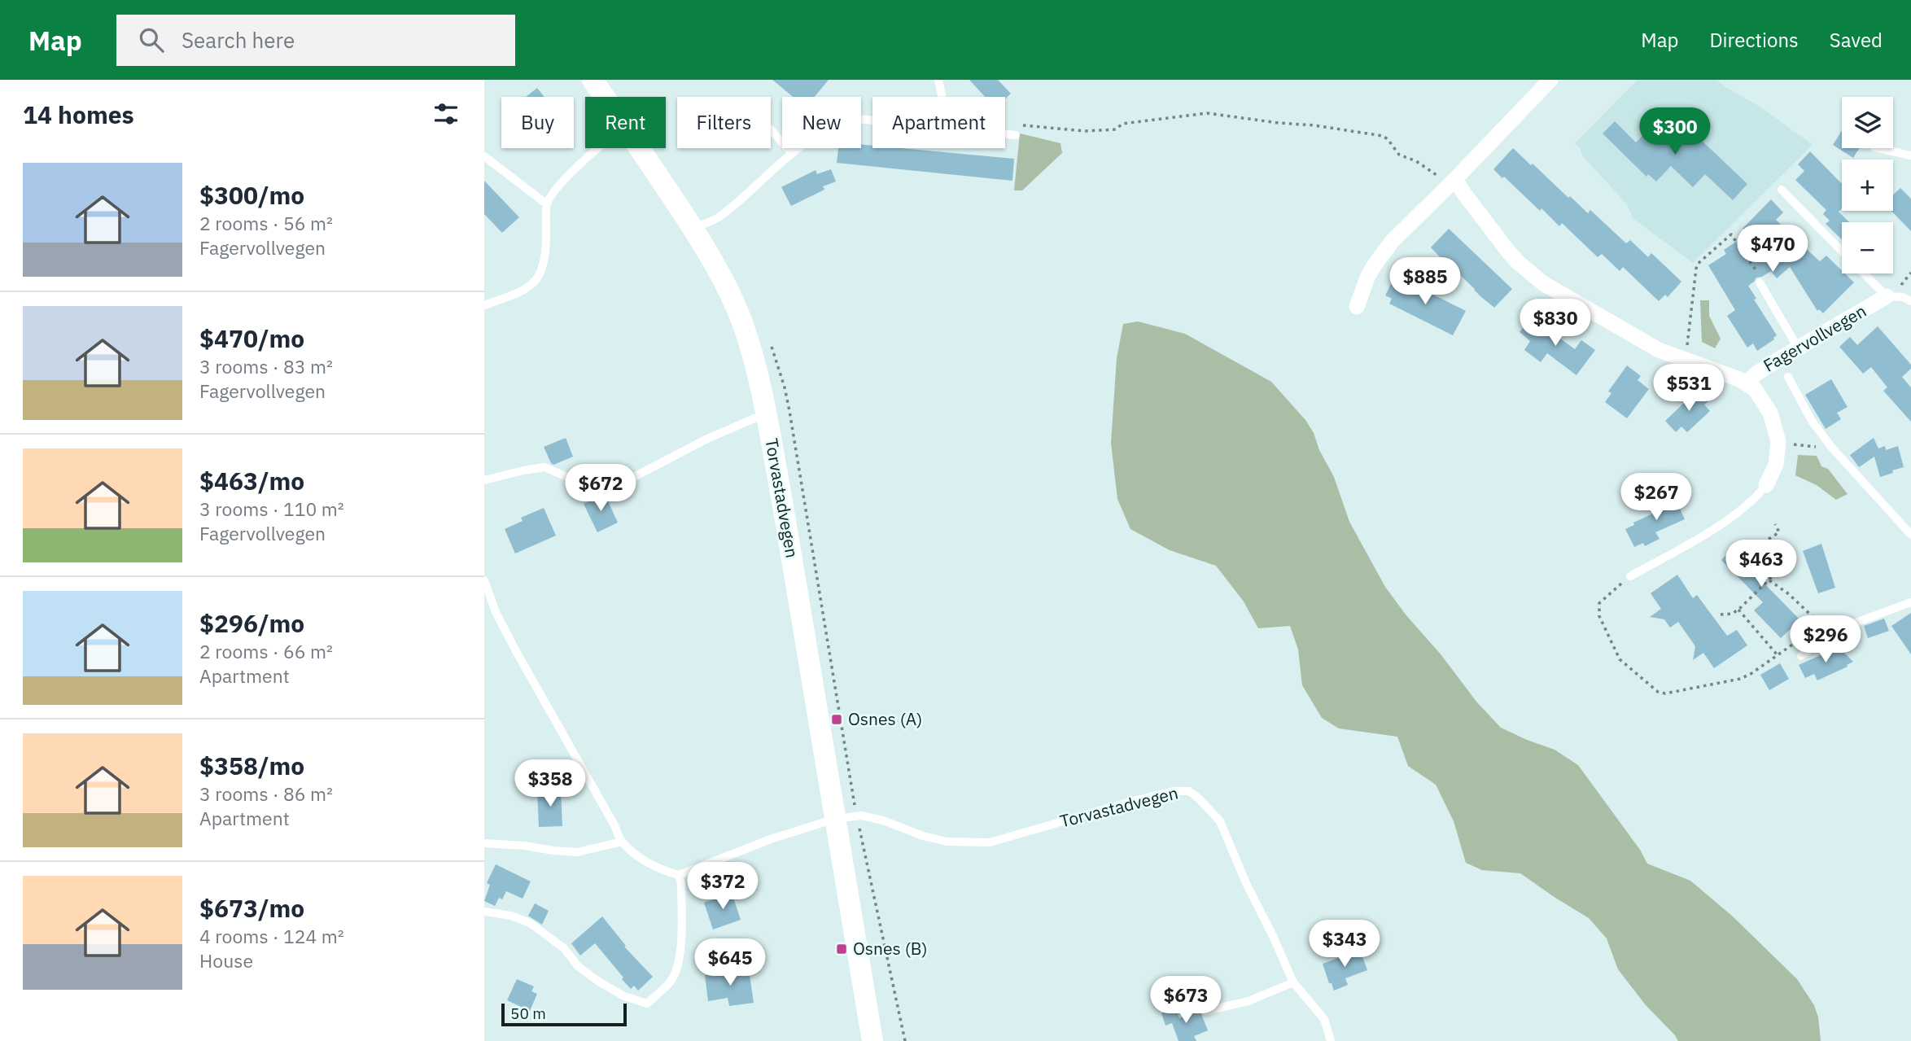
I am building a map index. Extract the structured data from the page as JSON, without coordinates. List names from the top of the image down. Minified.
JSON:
{"streets":{"main road":["Torvastadvegen"],"street":["Fagervollvegen"]},"places":{"transit":["Osnes (A)","Osnes (B)"]},"scale_bar":"50 m","page":{"header":"Map","search":"Search here","nav":["Map","Directions","Saved"],"heading":"14 homes","map_buttons":["+","−"],"chip":["Buy","Rent","Filters","New","Apartment"],"price":["$300","$470","$885","$830","$531","$672","$267","$463","$296","$358","$372","$343","$645","$673"],"list":[{"name":"$300/mo","note":"2 rooms · 56 m² · Fagervollvegen"},{"name":"$470/mo","note":"3 rooms · 83 m² · Fagervollvegen"},{"name":"$463/mo","note":"3 rooms · 110 m² · Fagervollvegen"},{"name":"$296/mo","note":"2 rooms · 66 m² · Apartment"},{"name":"$358/mo","note":"3 rooms · 86 m² · Apartment"},{"name":"$673/mo","note":"4 rooms · 124 m² · House"}],"scale":"50 m"}}
